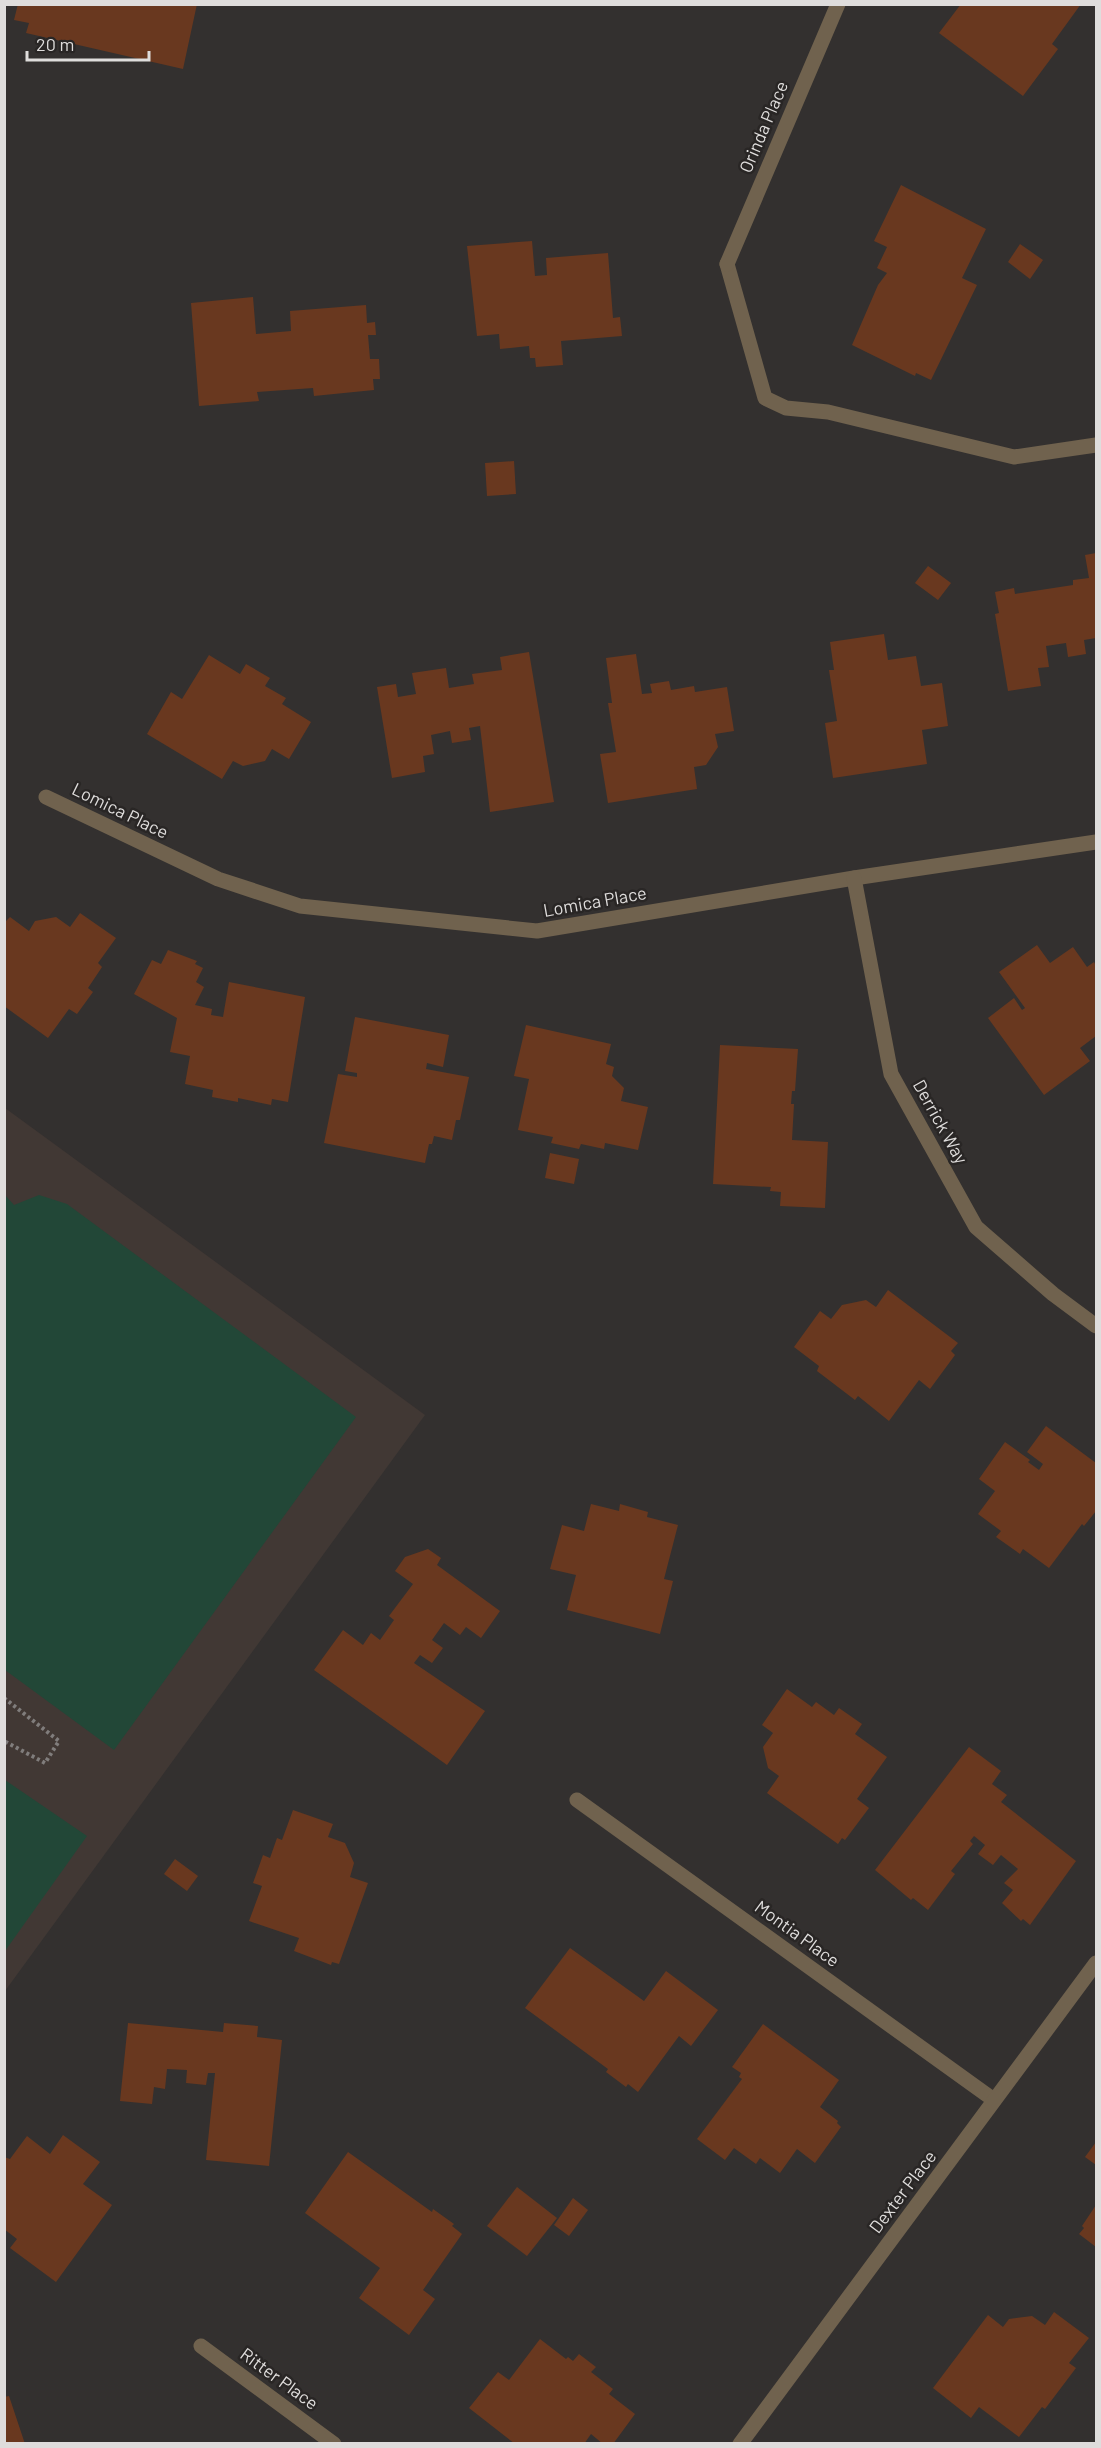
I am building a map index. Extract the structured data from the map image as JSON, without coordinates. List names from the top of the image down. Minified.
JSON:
{"streets":{"street":["Orinda Place","Lomica Place","Derrick Way","Montia Place","Dexter Place","Ritter Place"]},"crossings":[["Lomica Place","Derrick Way"],["Montia Place","Dexter Place"]],"scale_bar":"20 m"}
